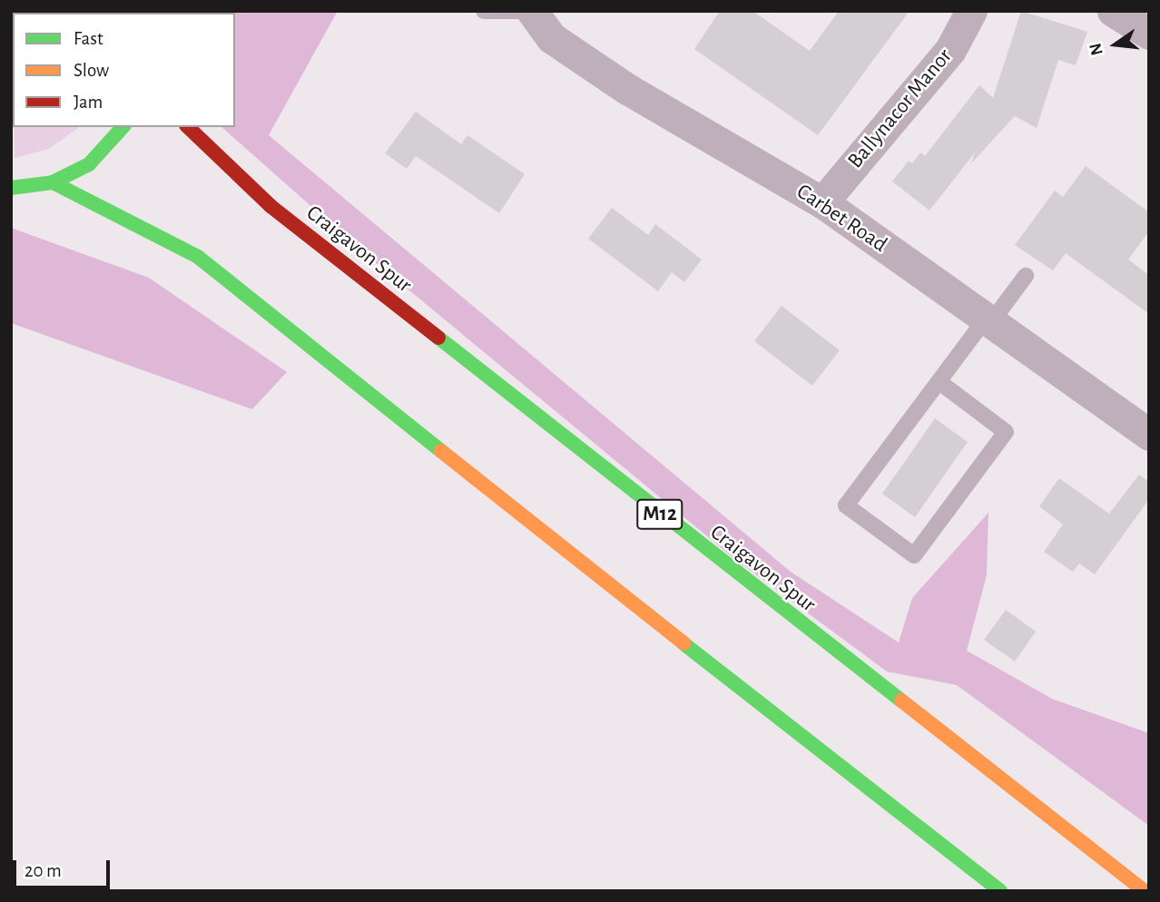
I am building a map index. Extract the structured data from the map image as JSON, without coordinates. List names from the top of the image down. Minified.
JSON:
{"streets":{"highway":["Craigavon Spur","M12"],"street":["Ballynacor Manor","Carbet Road"]},"crossings":[["Ballynacor Manor","Carbet Road"]],"legend":["Fast","Slow","Jam"],"scale_bar":"20 m","north":"left"}
